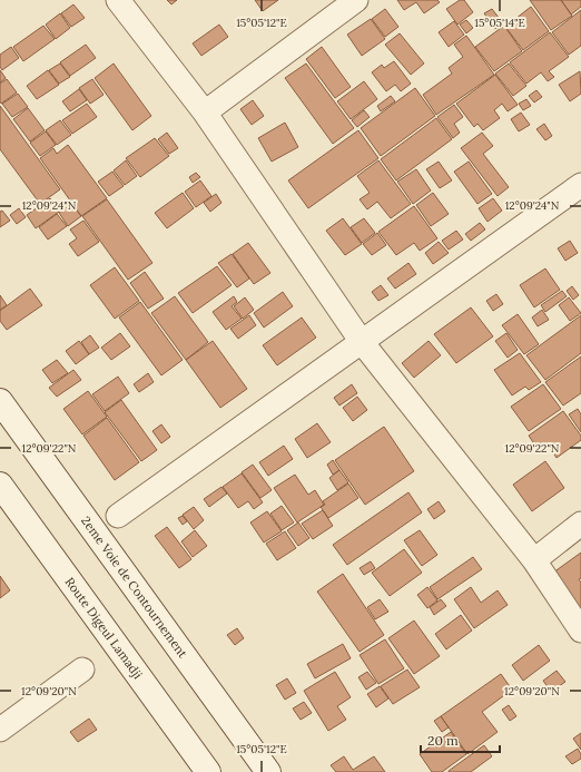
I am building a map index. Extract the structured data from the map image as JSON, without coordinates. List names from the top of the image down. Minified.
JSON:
{"streets":{"main road":["2eme Voie de Contournement","Route Digeul Lamadji"]},"scale_bar":"20 m","coordinates":["15°05'12\"E","15°05'14\"E","12°09'24\"N","12°09'22\"N","12°09'20\"N"]}
